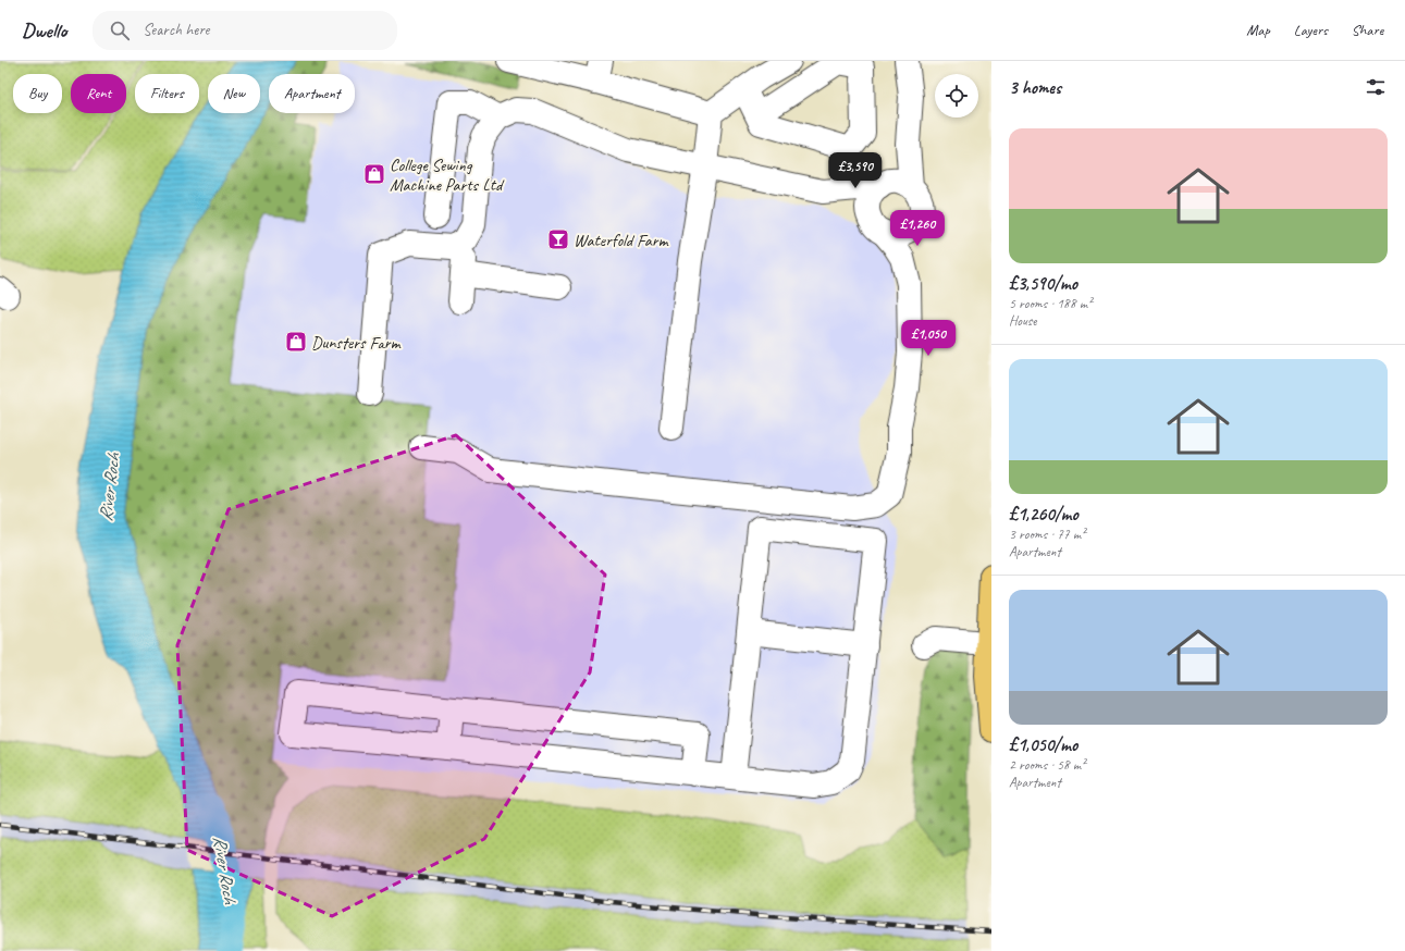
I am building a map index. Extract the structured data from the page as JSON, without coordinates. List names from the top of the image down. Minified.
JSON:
{"water":["River Roch"],"places":{"shop":["College Sewing Machine Parts Ltd","Dunsters Farm"],"bar":["Waterfold Farm"]},"page":{"header":"Dwello","search":"Search here","nav":["Map","Layers","Share"],"heading":"3 homes","chip":["Buy","Rent","Filters","New","Apartment"],"list":[{"name":"£3,590/mo","note":"5 rooms · 188 m² · House"},{"name":"£1,260/mo","note":"3 rooms · 77 m² · Apartment"},{"name":"£1,050/mo","note":"2 rooms · 58 m² · Apartment"}],"price":["£3,590","£1,260","£1,050"]}}
